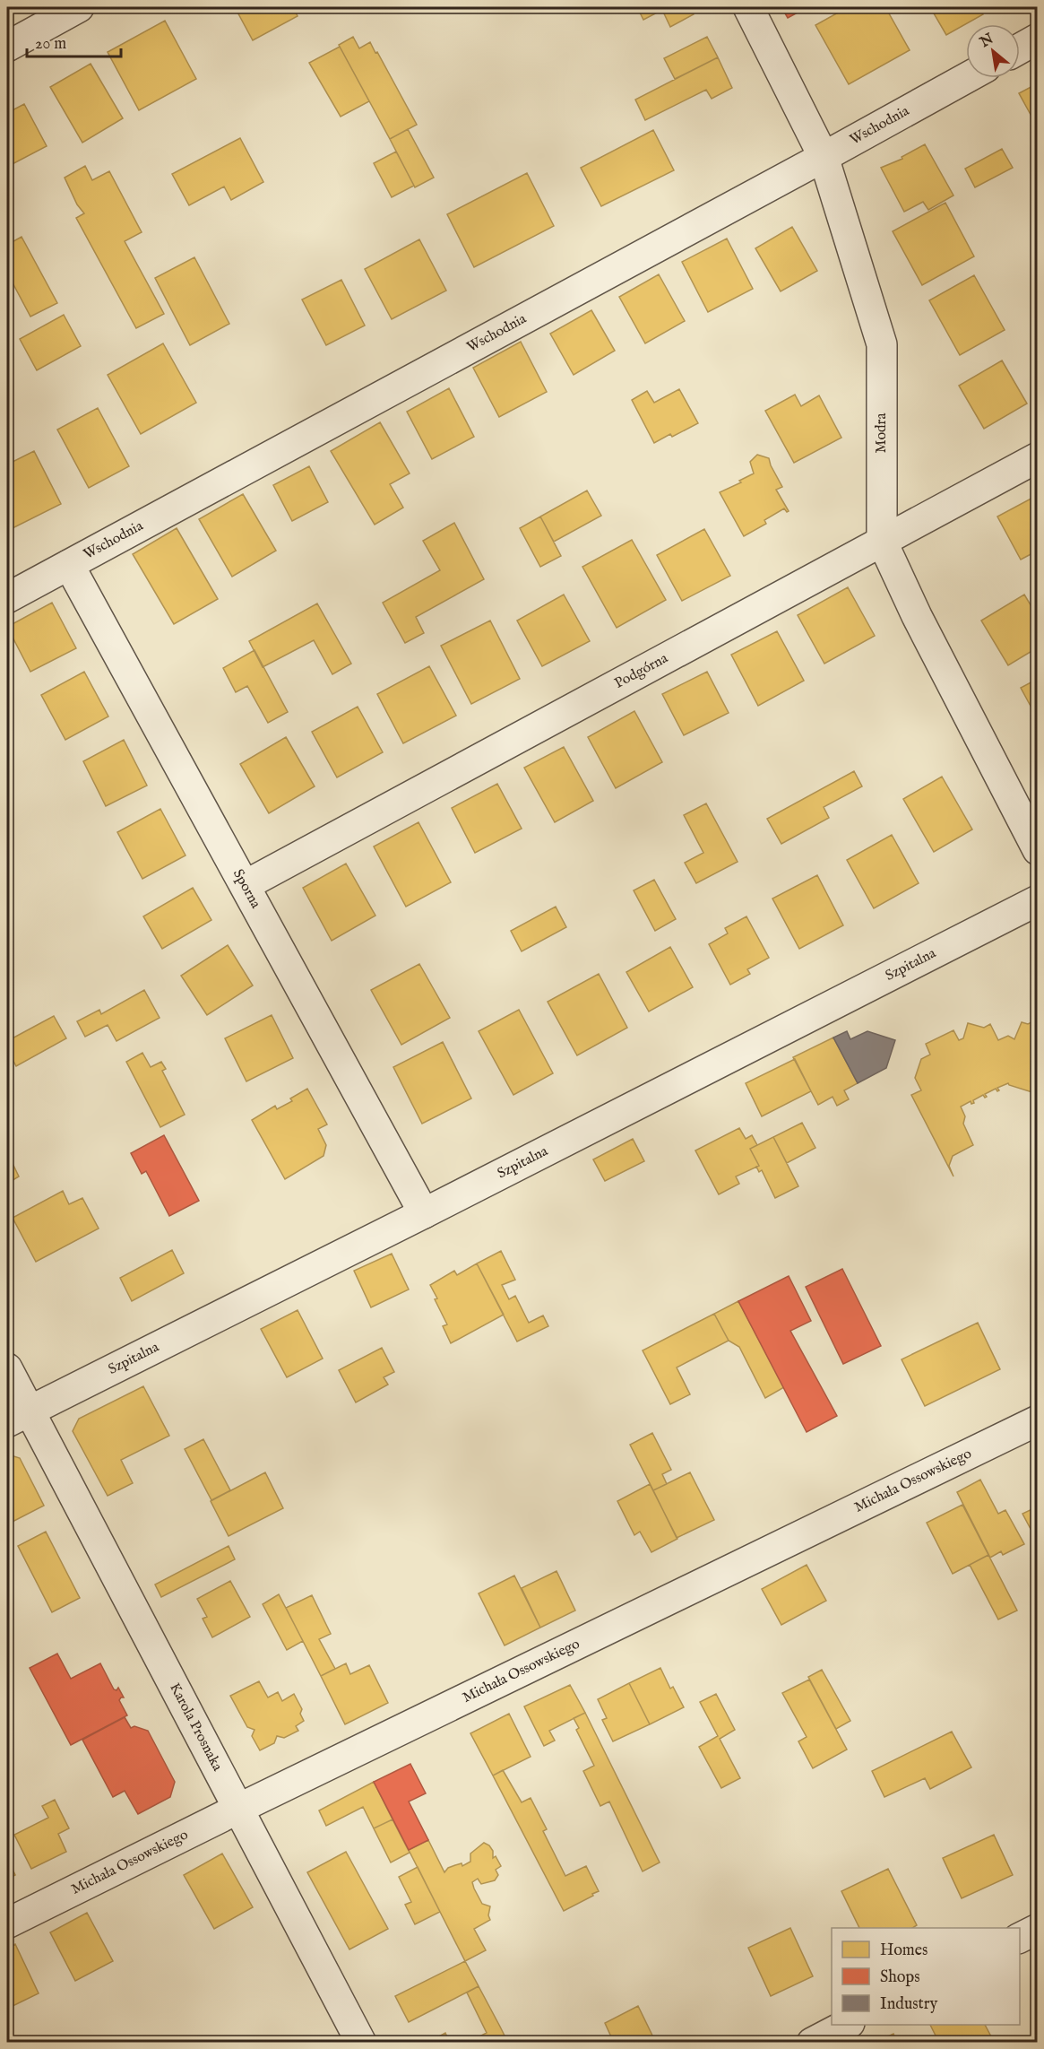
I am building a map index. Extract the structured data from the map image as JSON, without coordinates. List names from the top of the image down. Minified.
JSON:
{"streets":{"street":["Wschodnia","Modra","Podgórna","Sporna","Szpitalna","Michała Ossowskiego","Karola Prosnaka"]},"crossings":[["Wschodnia","Modra"],["Wschodnia","Sporna"],["Modra","Podgórna"],["Podgórna","Sporna"],["Sporna","Szpitalna"],["Szpitalna","Karola Prosnaka"],["Michała Ossowskiego","Karola Prosnaka"]],"legend":["Homes","Shops","Industry"],"scale_bar":"20 m","north":"top left"}
